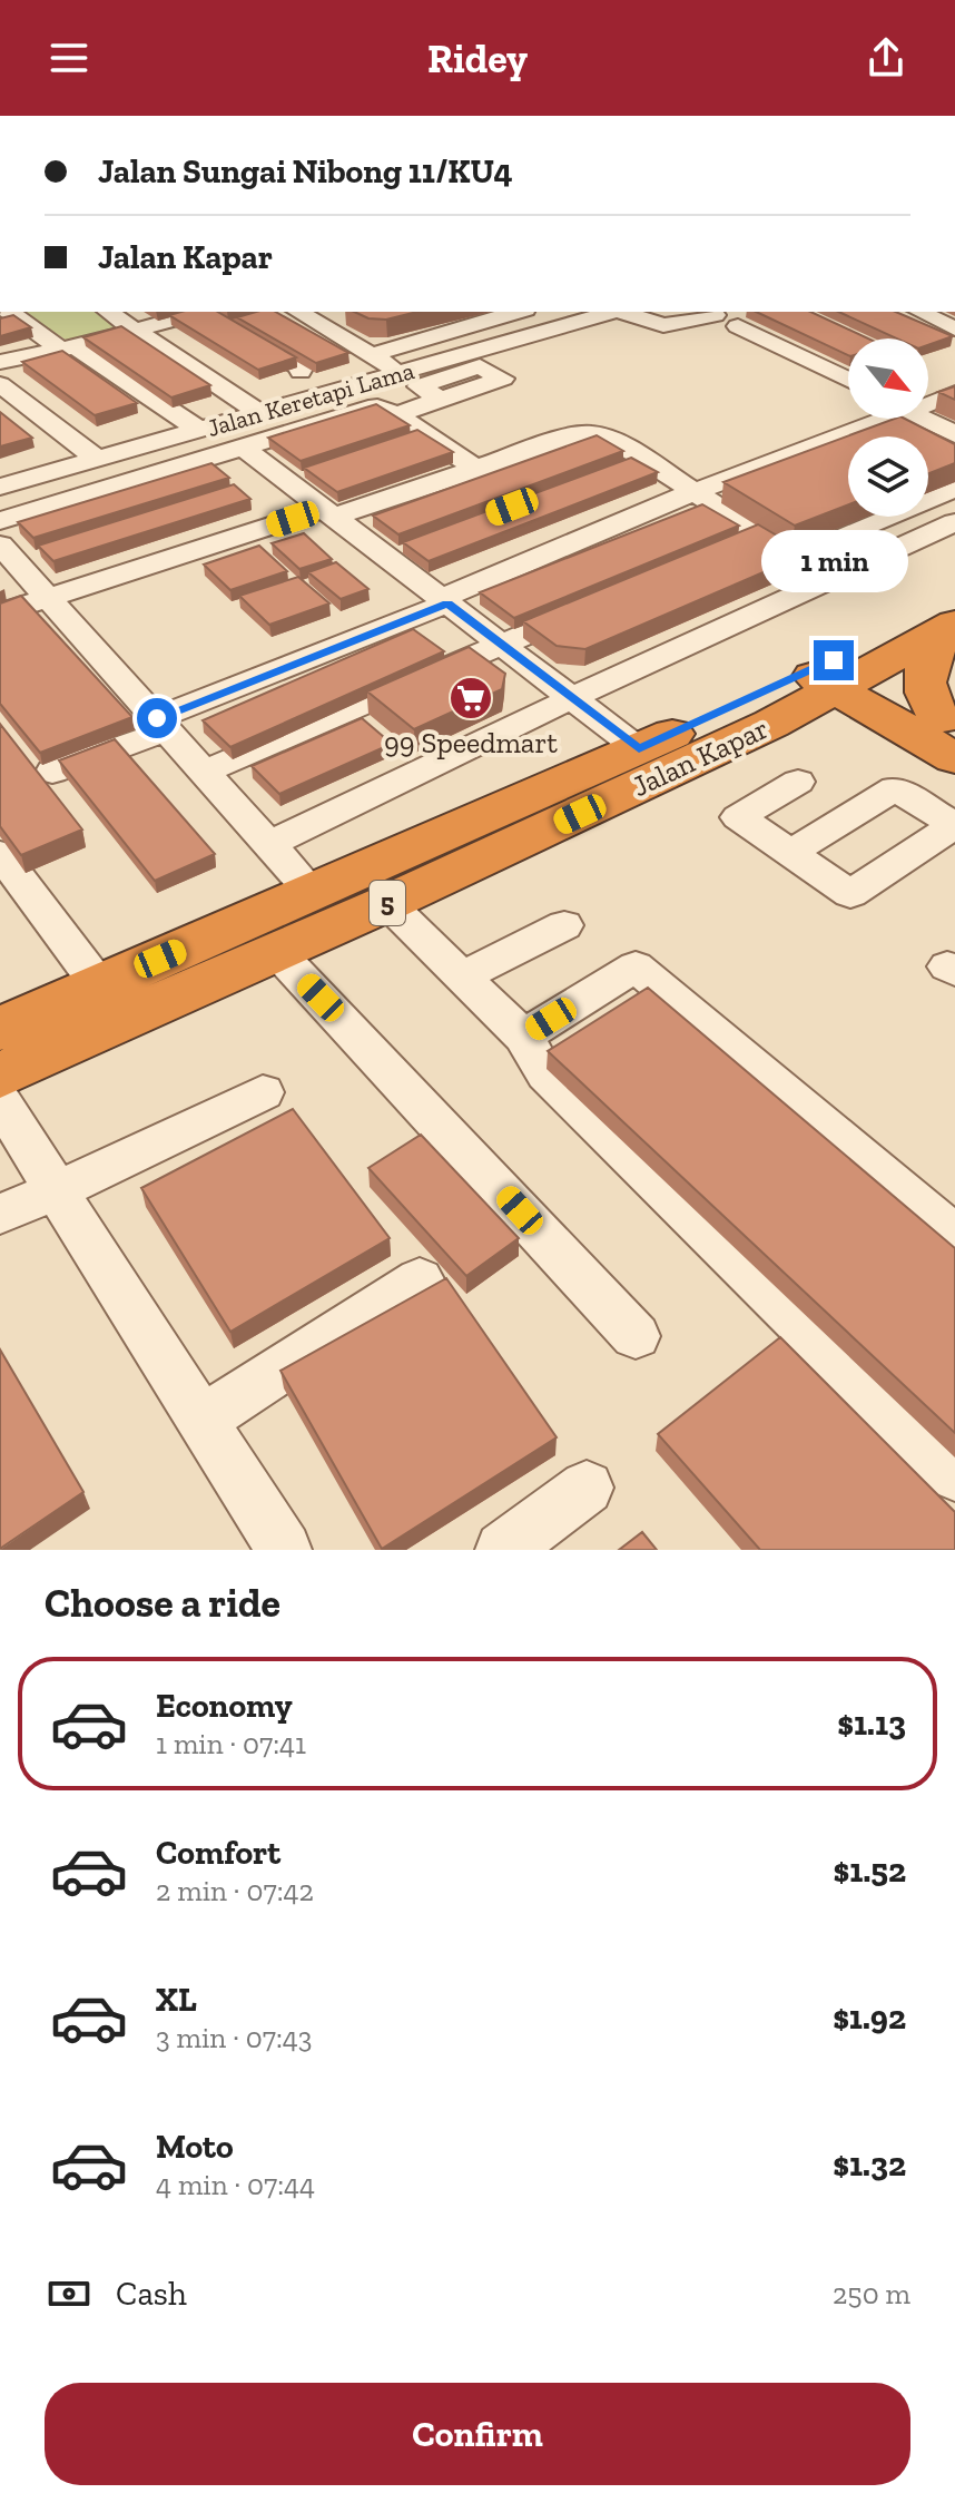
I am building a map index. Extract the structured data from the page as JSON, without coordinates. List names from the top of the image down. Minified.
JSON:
{"streets":{"highway":["Jalan Kapar","5"],"street":["Jalan Keretapi Lama"]},"places":{"supermarket":["99 Speedmart"]},"north":"bottom right","page":{"header":"Ridey","banner":["Jalan Sungai Nibong 11/KU4","Jalan Kapar"],"bubble":"1 min","heading":"Choose a ride","list":[{"name":"Economy","note":"1 min · 07:41","value":"$1.13"},{"name":"Comfort","note":"2 min · 07:42","value":"$1.52"},{"name":"XL","note":"3 min · 07:43","value":"$1.92"},{"name":"Moto","note":"4 min · 07:44","value":"$1.32"}],"pay":["Cash","250 m"],"buttons":"Confirm"}}
